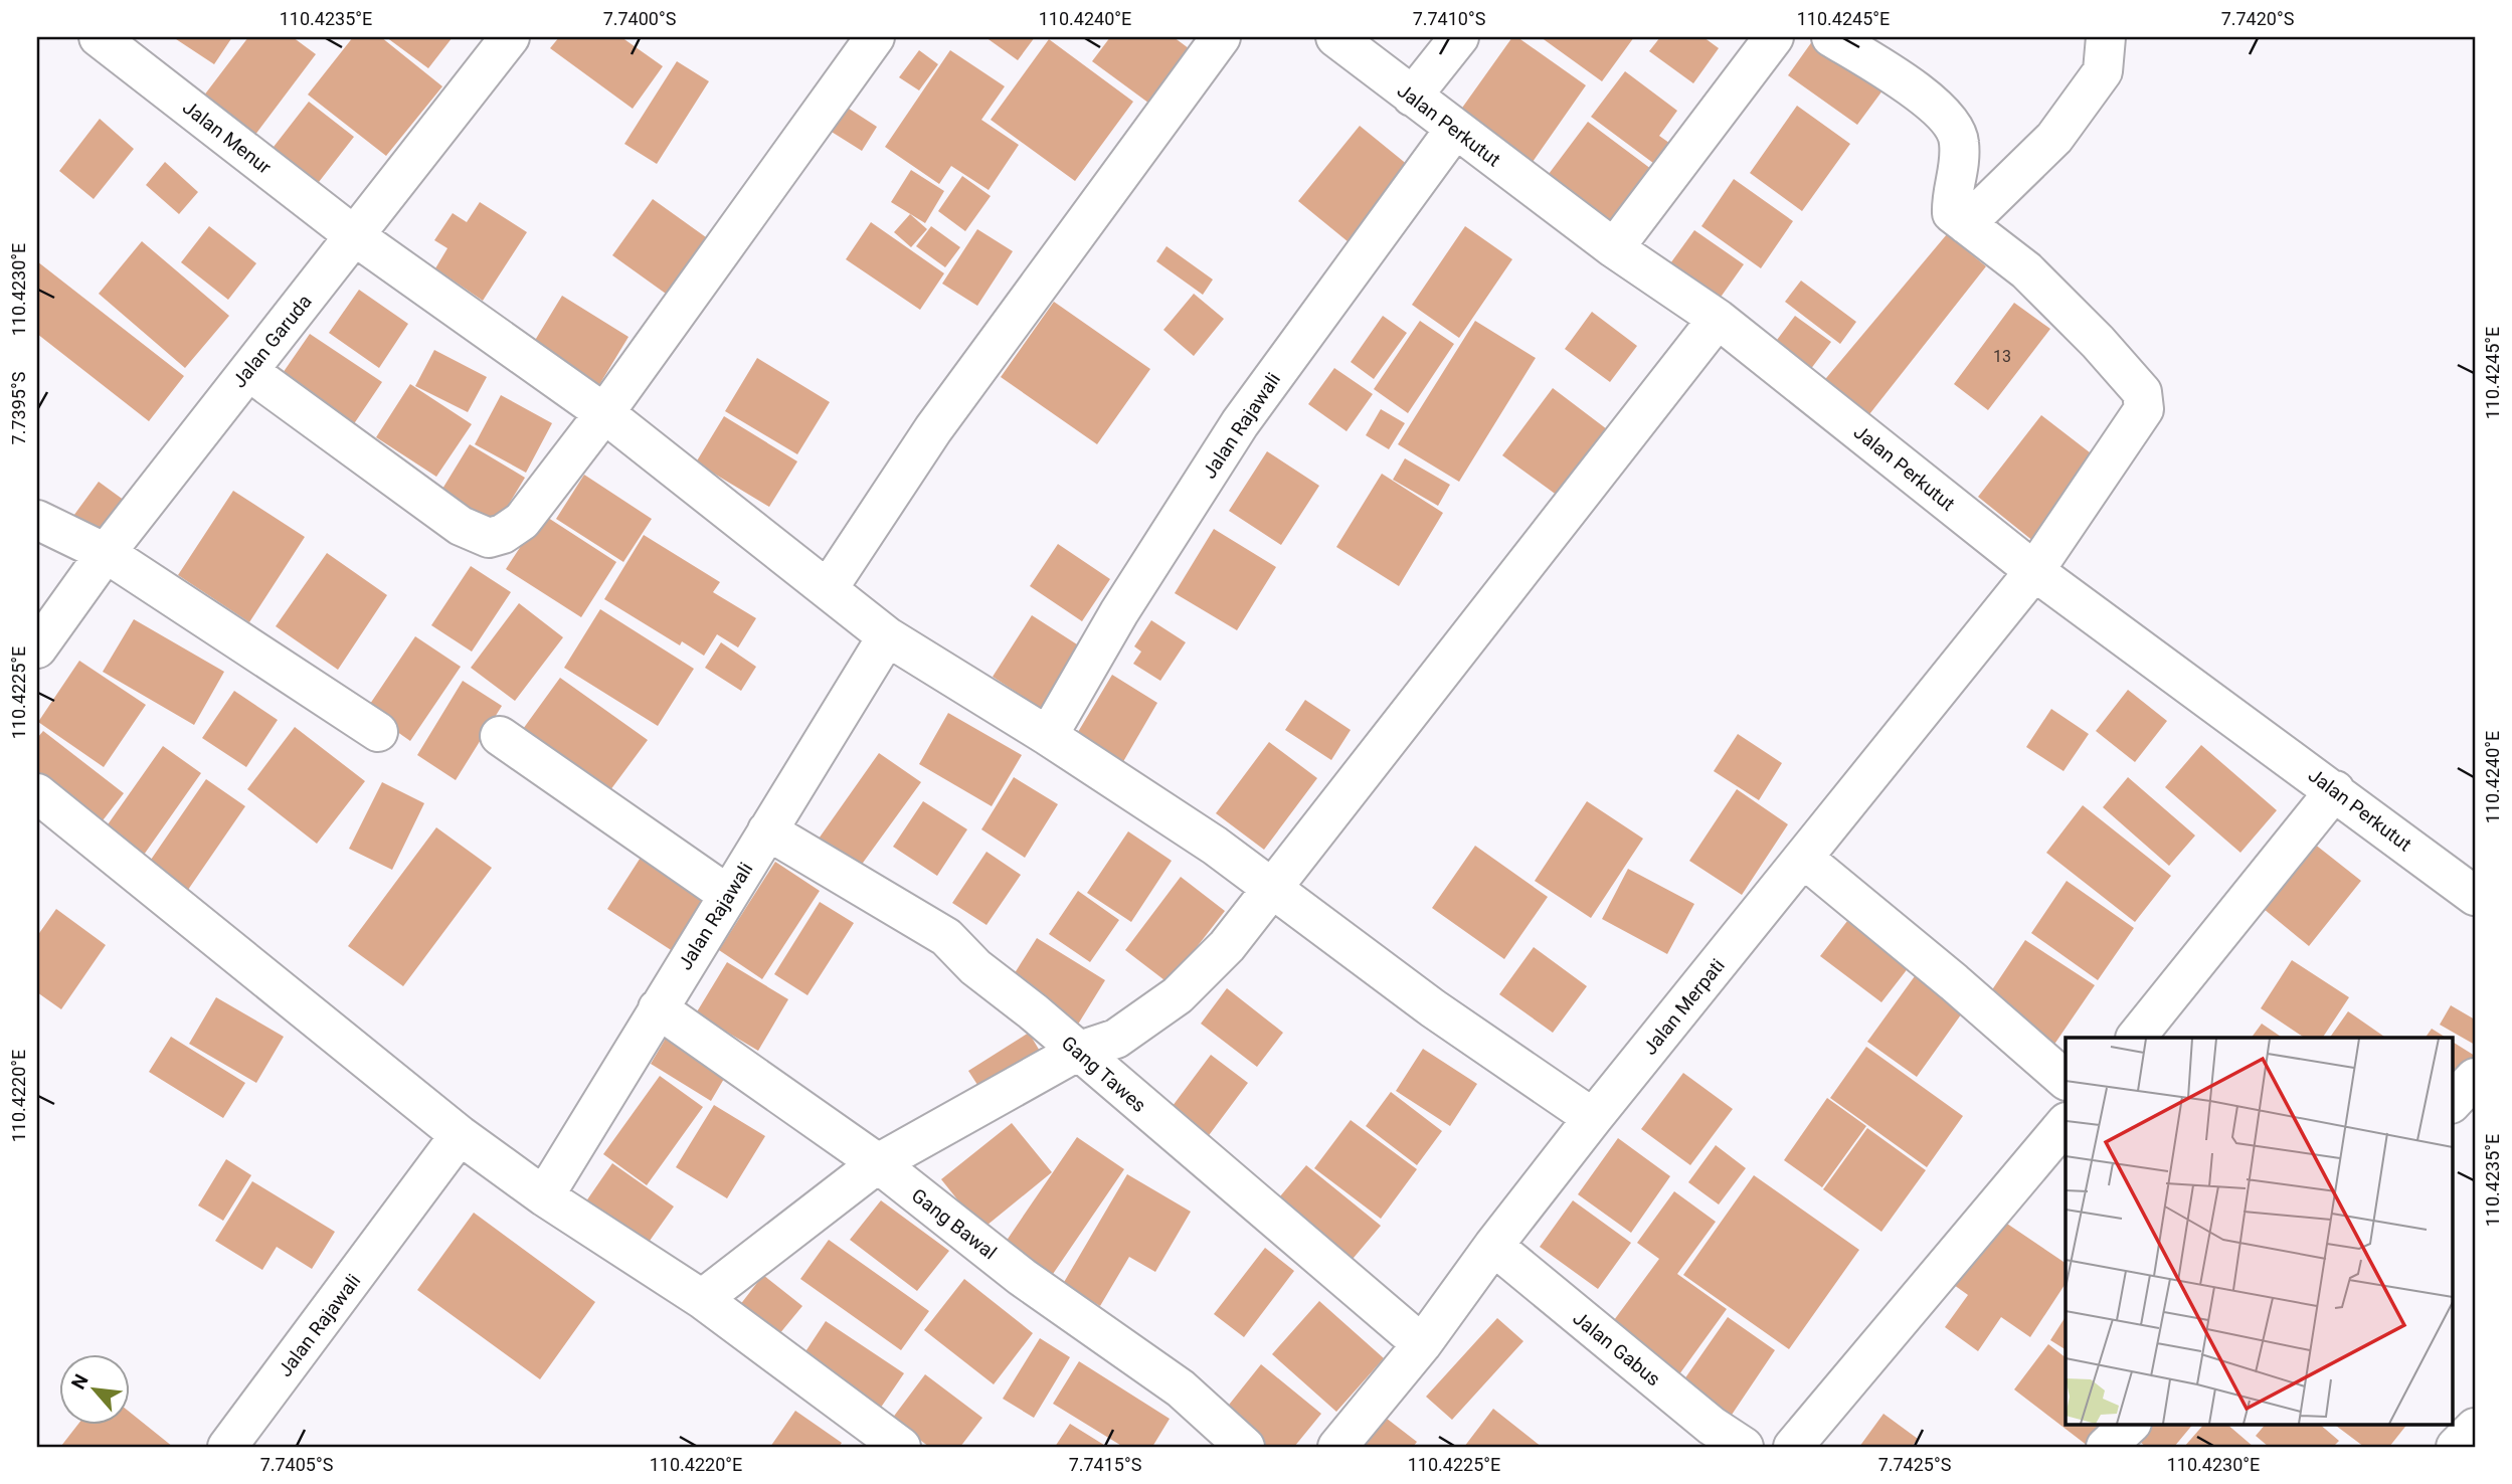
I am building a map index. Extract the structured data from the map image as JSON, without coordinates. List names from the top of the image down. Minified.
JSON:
{"streets":{"street":["Jalan Perkutut","Jalan Menur","Jalan Garuda","Jalan Rajawali","Jalan Merpati","Gang Tawes","Gang Bawal","Jalan Gabus"]},"crossings":[["Jalan Perkutut","Jalan Rajawali"],["Jalan Perkutut","Jalan Merpati"],["Jalan Menur","Jalan Garuda"],["Jalan Menur","Jalan Rajawali"],["Jalan Menur","Jalan Merpati"],["Jalan Rajawali","Gang Tawes"],["Jalan Rajawali","Gang Bawal"],["Jalan Merpati","Gang Tawes"],["Jalan Merpati","Jalan Gabus"]],"house_numbers":["13"],"north":"top left","coordinates":["110.4235°E","7.7400°S","110.4240°E","7.7410°S","110.4245°E","7.7420°S","110.4230°E","7.7395°S","110.4225°E","110.4220°E","7.7405°S","7.7415°S","7.7425°S"]}
